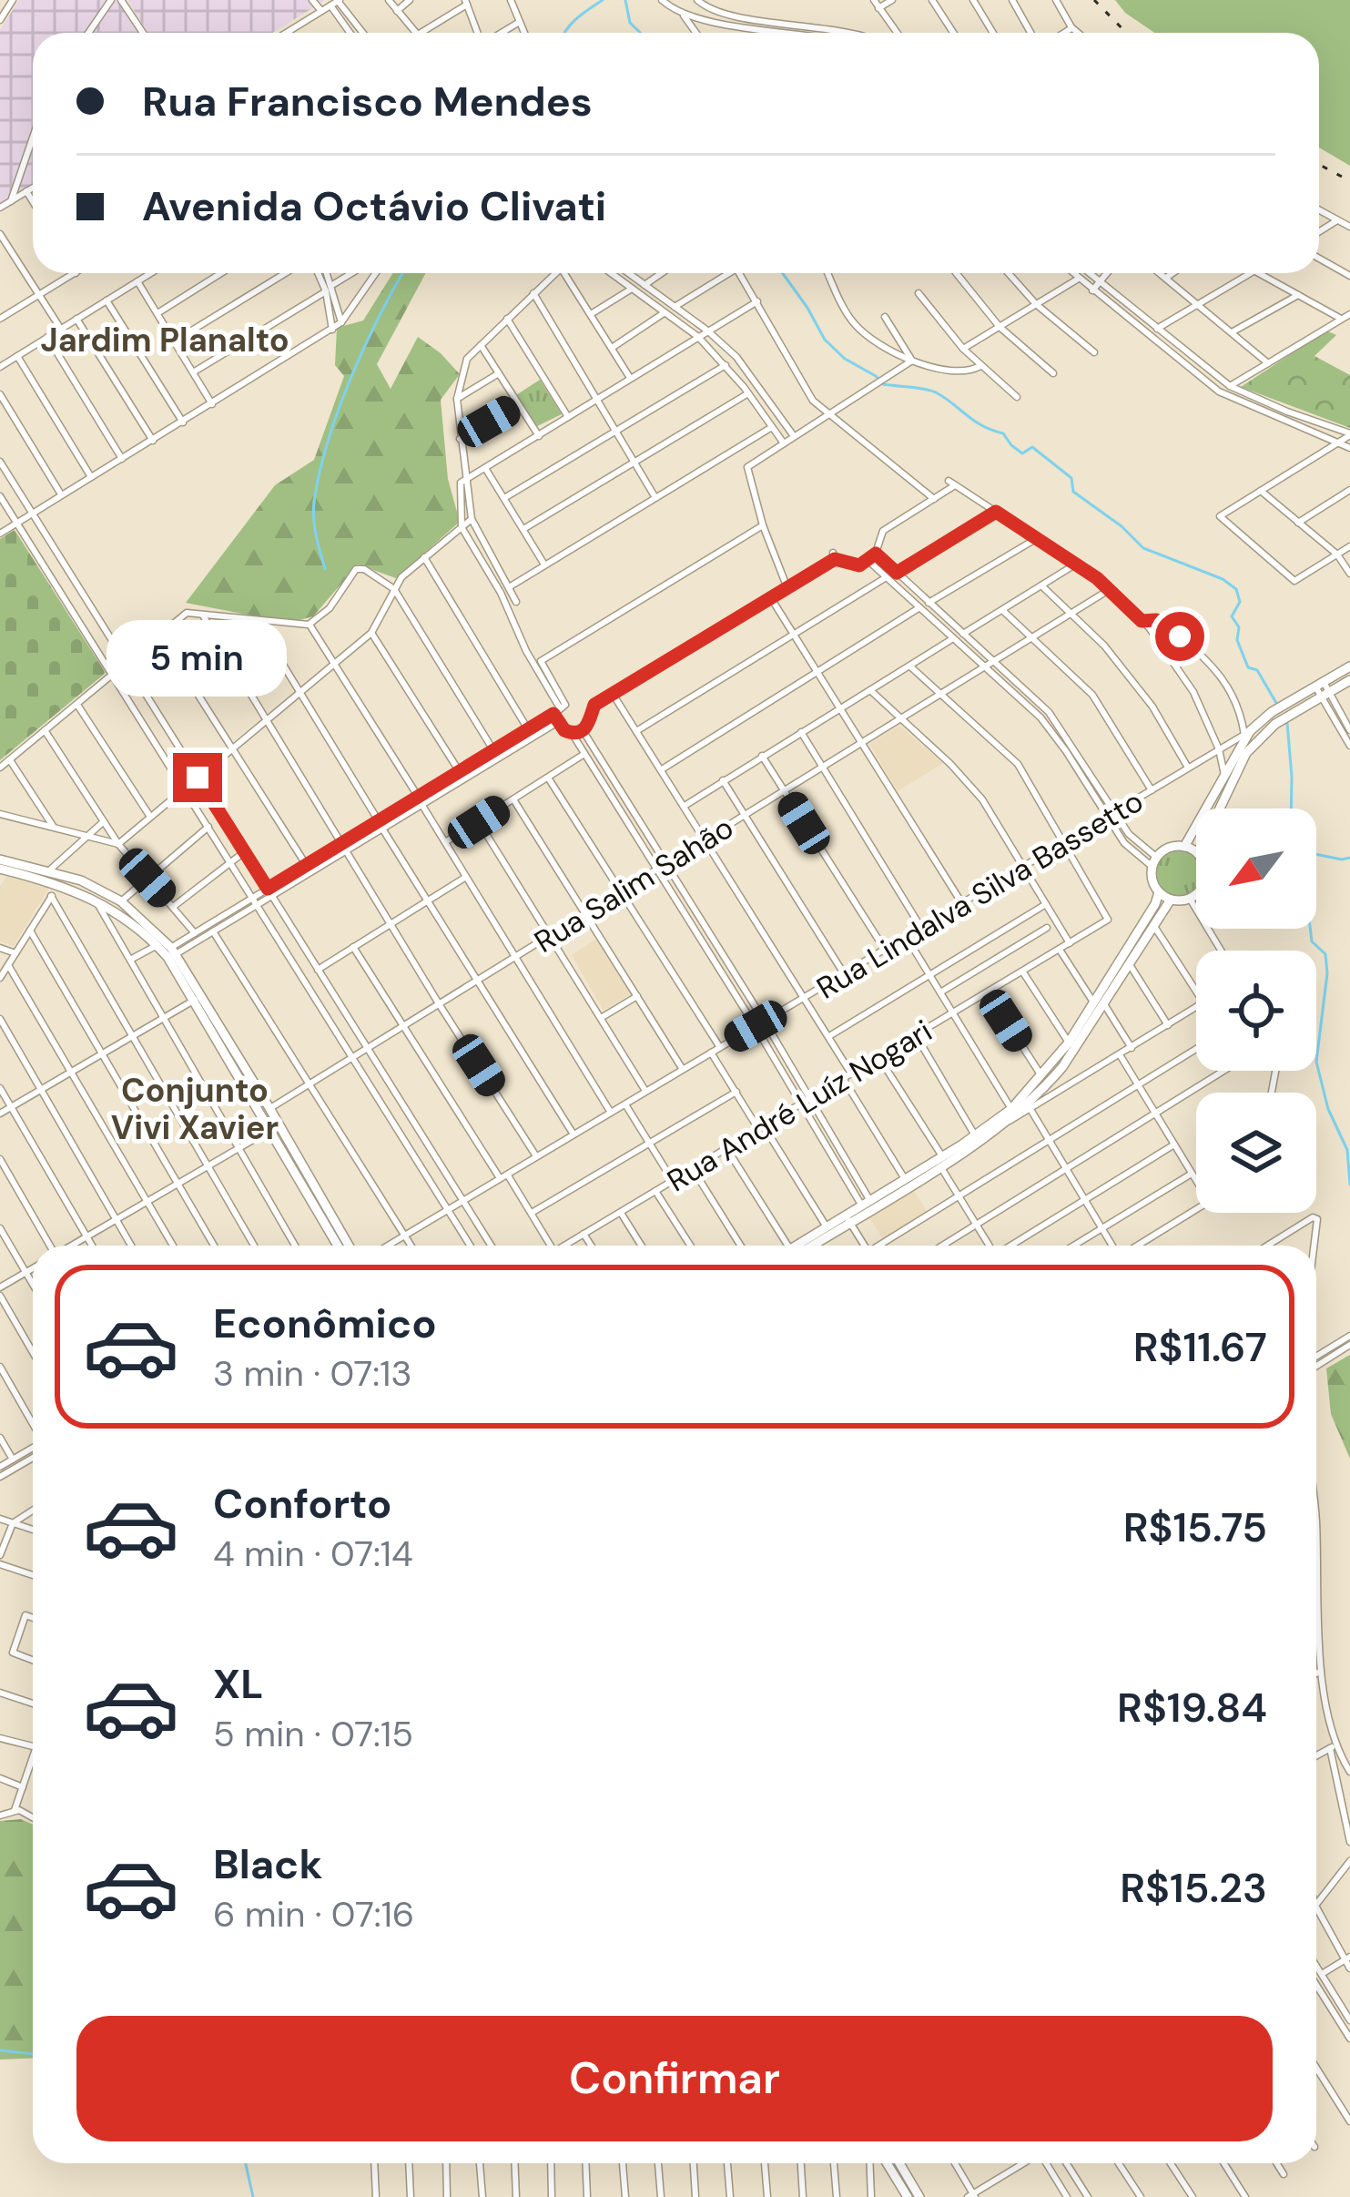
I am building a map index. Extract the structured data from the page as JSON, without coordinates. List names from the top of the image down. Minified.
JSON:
{"streets":{"street":["Rua Salim Sahão","Rua Lindalva Silva Bassetto","Rua André Luíz Nogari"]},"crossings":[["Rua Lindalva Silva Bassetto","Rua André Luíz Nogari"]],"districts":["Jardim Planalto","Conjunto Vivi Xavier"],"north":"bottom left","page":{"banner":["Rua Francisco Mendes","Avenida Octávio Clivati"],"bubble":"5 min","list":[{"name":"Econômico","note":"3 min · 07:13","value":"R$11.67"},{"name":"Conforto","note":"4 min · 07:14","value":"R$15.75"},{"name":"XL","note":"5 min · 07:15","value":"R$19.84"},{"name":"Black","note":"6 min · 07:16","value":"R$15.23"}],"buttons":"Confirmar"}}
